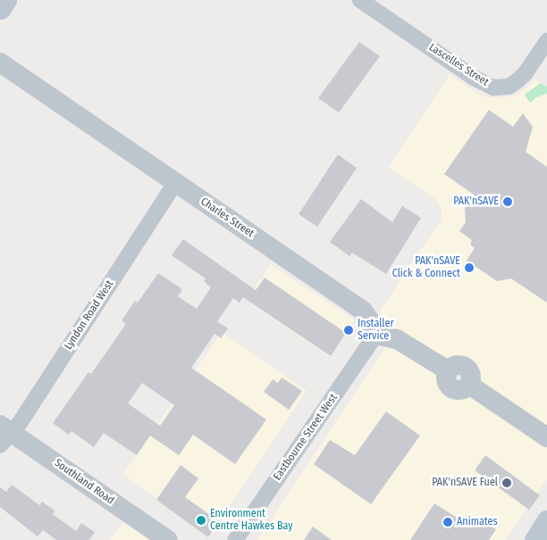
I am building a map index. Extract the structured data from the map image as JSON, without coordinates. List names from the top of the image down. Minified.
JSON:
{"streets":{"street":["Lascelles Street","Charles Street","Lyndon Road West","Eastbourne Street West","Southland Road"]},"crossings":[["Charles Street","Lyndon Road West"],["Charles Street","Eastbourne Street West"],["Lyndon Road West","Southland Road"]],"places":["PAK'nSAVE","PAK'nSAVE Click & Connect","Installer Service","PAK'nSAVE Fuel","Environment Centre Hawkes Bay","Animates"]}
